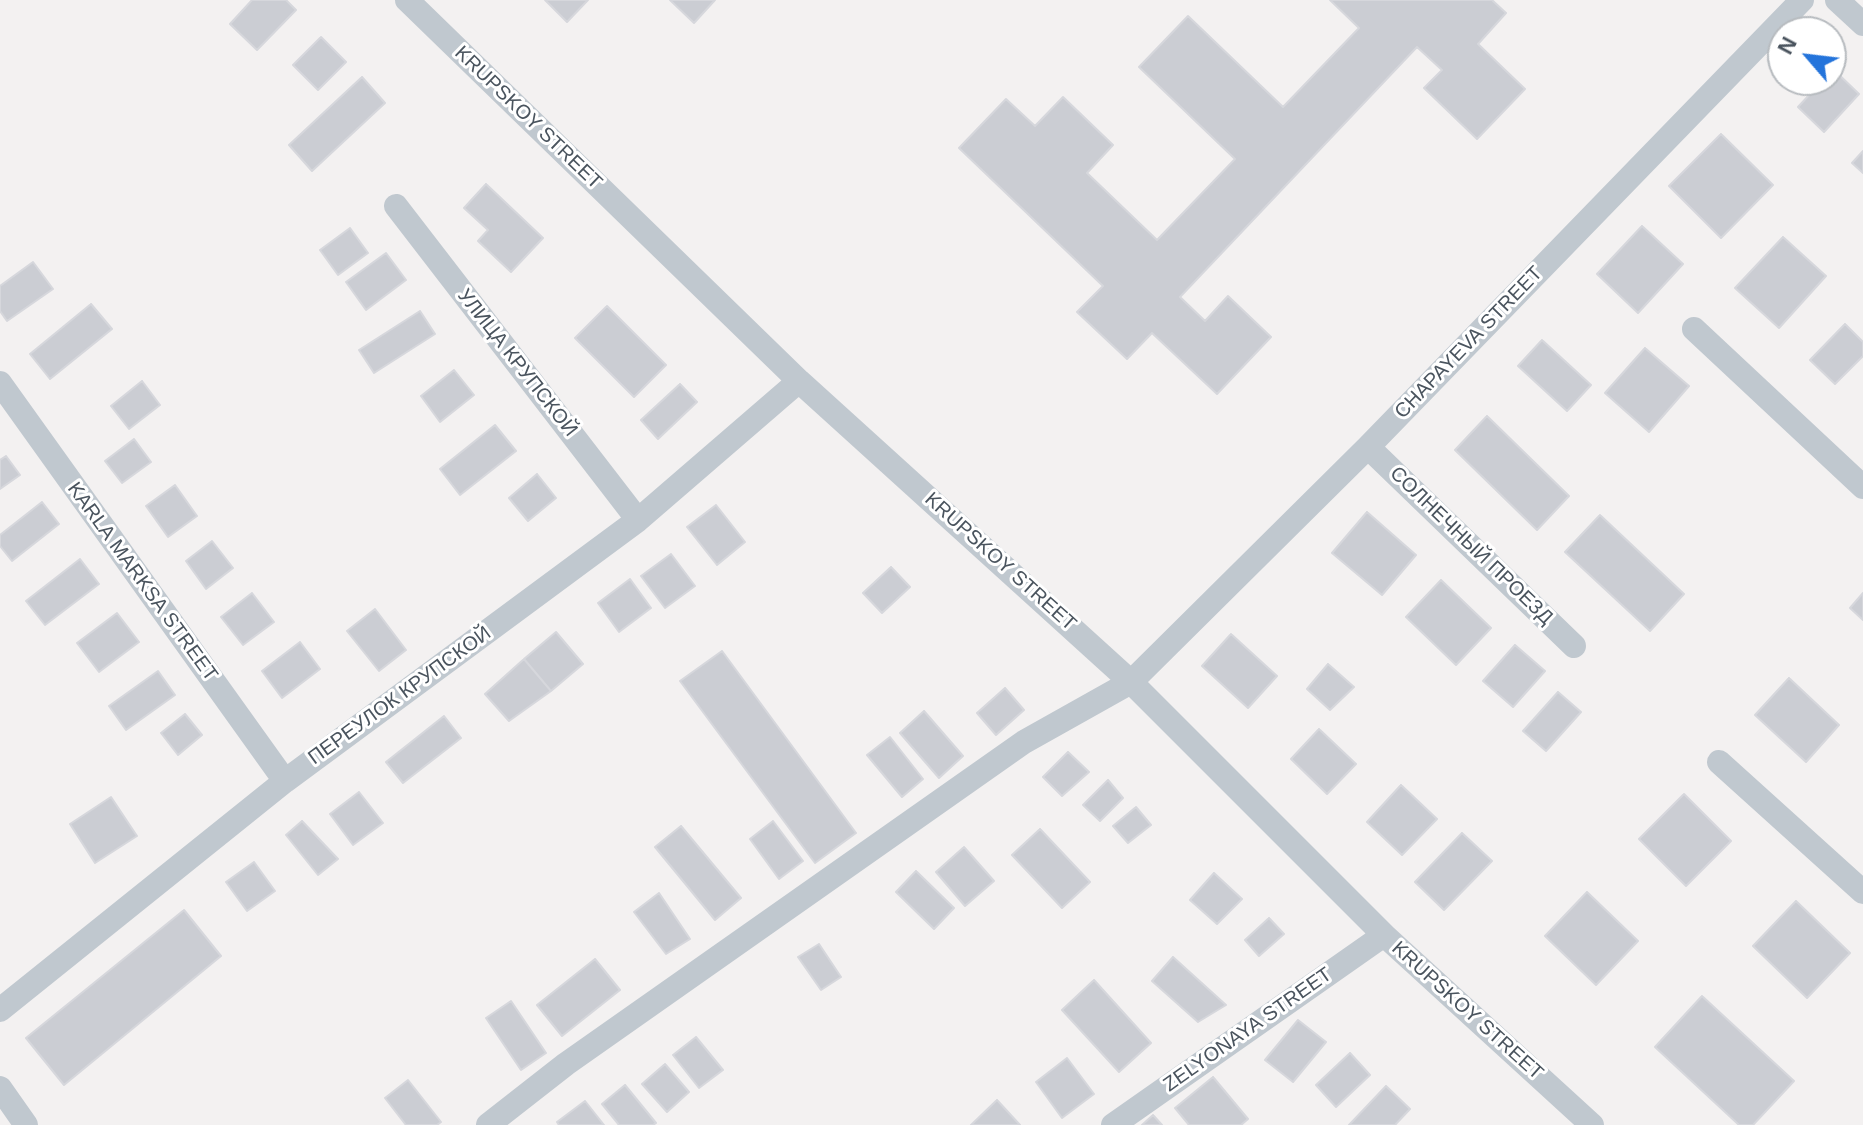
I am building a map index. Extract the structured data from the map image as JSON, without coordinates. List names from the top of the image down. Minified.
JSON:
{"streets":{"street":["KRUPSKOY STREET","CHAPAYEVA STREET","УЛИЦА КРУПСКОЙ","СОЛНЕЧНЫЙ ПРОЕЗД","KARLA MARKSA STREET","ПЕРЕУЛОК КРУПСКОЙ","ZELYONAYA STREET"]},"crossings":[["KRUPSKOY STREET","CHAPAYEVA STREET"],["KRUPSKOY STREET","ПЕРЕУЛОК КРУПСКОЙ"],["KRUPSKOY STREET","ZELYONAYA STREET"],["CHAPAYEVA STREET","СОЛНЕЧНЫЙ ПРОЕЗД"],["УЛИЦА КРУПСКОЙ","ПЕРЕУЛОК КРУПСКОЙ"],["KARLA MARKSA STREET","ПЕРЕУЛОК КРУПСКОЙ"]],"north":"top left"}
